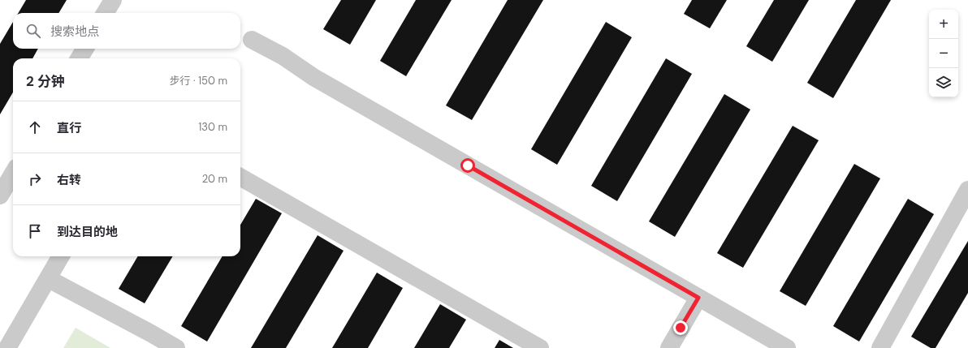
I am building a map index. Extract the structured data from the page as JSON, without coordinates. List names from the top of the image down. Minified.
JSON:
{"page":{"map_buttons":["+","−"],"search":"搜索地点","heading":["2 分钟","步行 · 150 m"],"list":[["直行","130 m"],["右转","20 m"],"到达目的地"]}}
